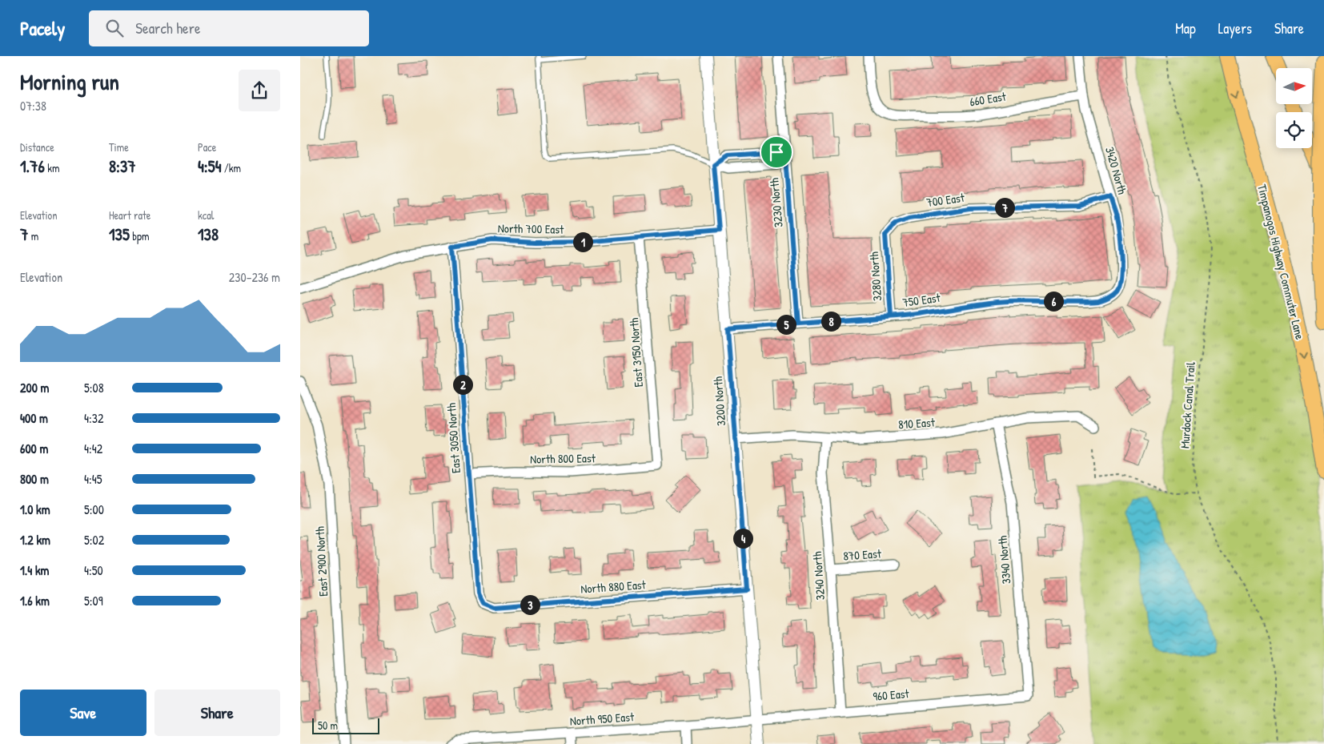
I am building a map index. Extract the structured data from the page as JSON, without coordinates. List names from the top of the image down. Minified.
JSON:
{"streets":{"main road":["Timpanogos Highway Commuter Lane"],"street":["660 East","3420 North","700 East","3230 North","North 700 East","3280 North","750 East","East 3150 North","3200 North","810 East","East 3050 North","North 800 East","870 East","3340 North","East 2900 North","3240 North","North 880 East","960 East","North 950 East"],"path":["Murdock Canal Trail"]},"crossings":[["660 East","3420 North"],["3420 North","700 East"],["3420 North","750 East"],["700 East","3280 North"],["3230 North","750 East"],["North 700 East","East 3150 North"],["North 700 East","3200 North"],["North 700 East","East 3050 North"],["3280 North","750 East"],["750 East","3200 North"],["East 3150 North","North 800 East"],["3200 North","810 East"],["3200 North","North 880 East"],["3200 North","960 East"],["3200 North","North 950 East"],["810 East","3340 North"],["810 East","3240 North"],["East 3050 North","North 800 East"],["East 3050 North","North 880 East"],["870 East","3240 North"],["3340 North","960 East"],["3240 North","960 East"],["960 East","North 950 East"]],"scale_bar":"50 m","north":"right","page":{"header":"Pacely","search":"Search here","nav":["Map","Layers","Share"],"heading":["Morning run","07:38"],"stats":[["Distance","1.76 km"],["Time","8:37"],["Pace","4:54 /km"],["Elevation","7 m"],["Heart rate","135 bpm"],["kcal","138"]],"pins":["7","1","6","8","5","2","4","3"],"chart":["Elevation","230–236 m"],"list":[{"name":"200 m","note":"5:08"},{"name":"400 m","note":"4:32"},{"name":"600 m","note":"4:42"},{"name":"800 m","note":"4:45"},{"name":"1.0 km","note":"5:00"},{"name":"1.2 km","note":"5:02"},{"name":"1.4 km","note":"4:50"},{"name":"1.6 km","note":"5:09"}],"buttons":["Save","Share"],"scale":"50 m"}}
